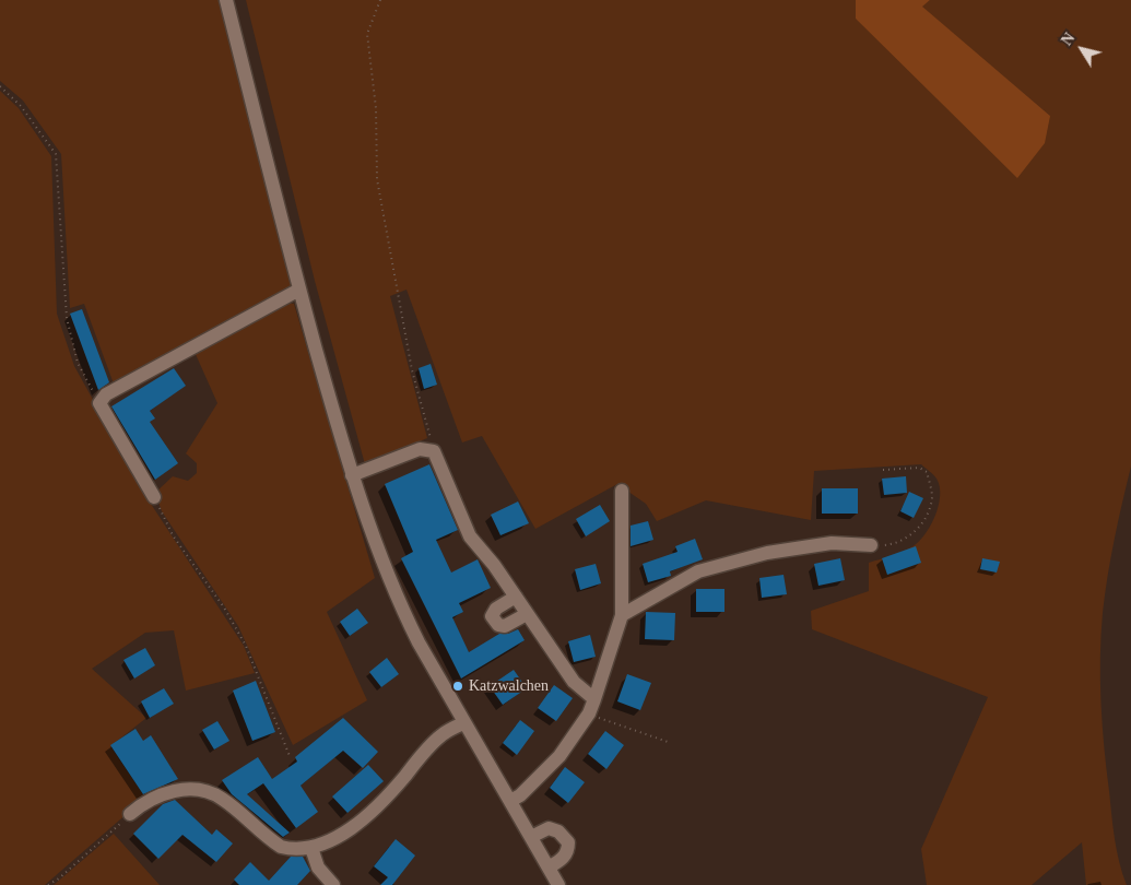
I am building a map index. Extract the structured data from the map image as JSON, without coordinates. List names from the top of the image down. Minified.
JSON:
{"places":["Katzwalchen"],"north":"top left"}
